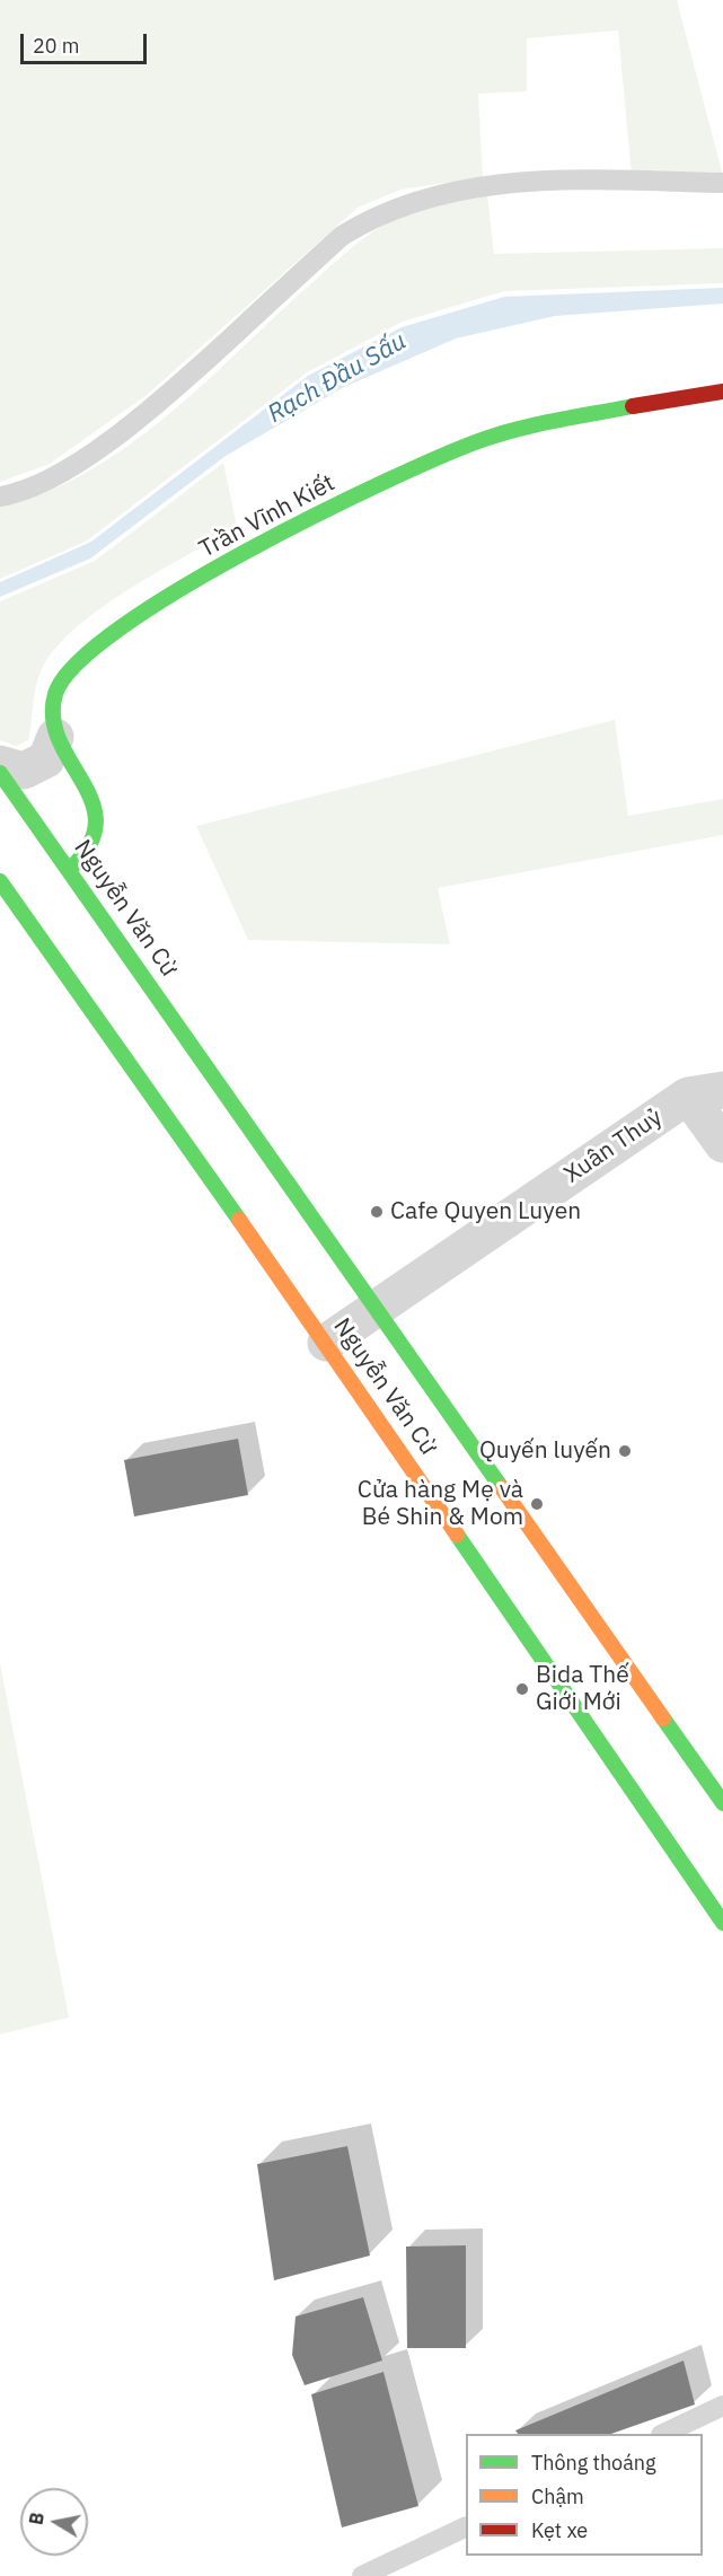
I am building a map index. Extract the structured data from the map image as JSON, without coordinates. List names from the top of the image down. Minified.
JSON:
{"streets":{"main road":["Trần Vĩnh Kiết","Nguyễn Văn Cừ"],"street":["Xuân Thuỷ"]},"crossings":[["Nguyễn Văn Cừ","Xuân Thuỷ"]],"water":["Rạch Đầu Sấu"],"places":["Cafe Quyen Luyen","Quyến luyến","Cửa hàng Mẹ và Bé Shin & Mom","Bida Thế Giới Mới"],"legend":["Thông thoáng","Chậm","Kẹt xe"],"scale_bar":"20 m","north":"left"}
